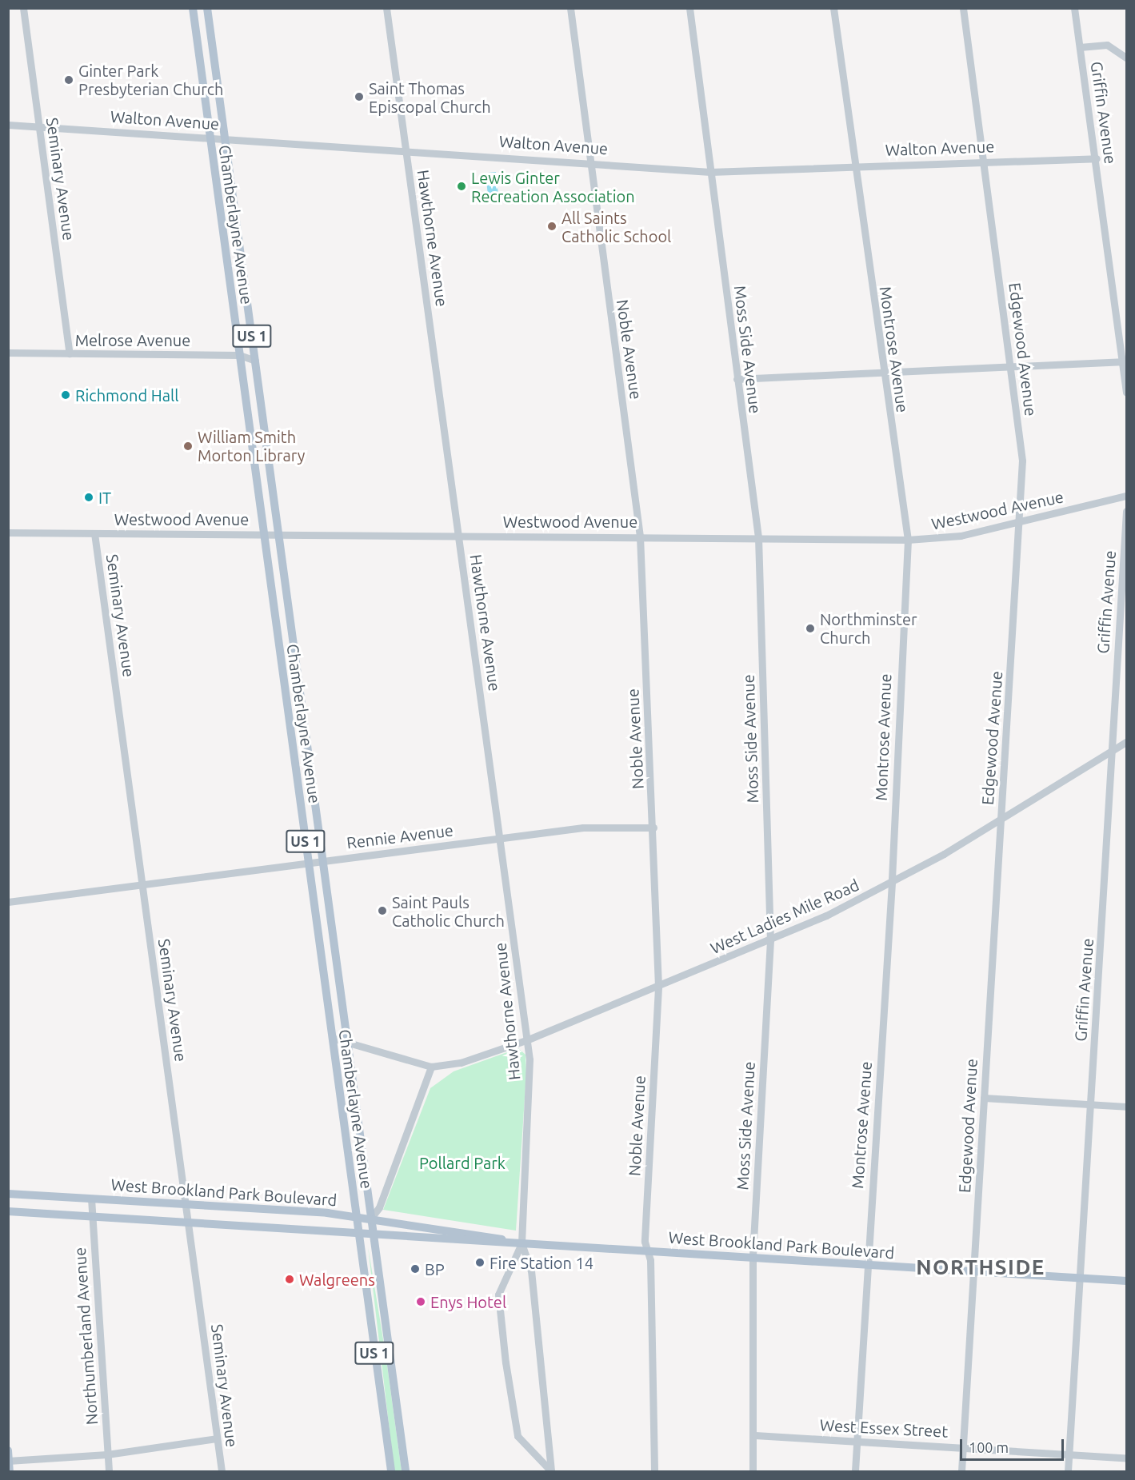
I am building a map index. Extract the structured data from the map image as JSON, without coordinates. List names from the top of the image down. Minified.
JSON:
{"streets":{"main road":["Chamberlayne Avenue","US 1","West Brookland Park Boulevard"],"street":["Griffin Avenue","Walton Avenue","Seminary Avenue","Hawthorne Avenue","Melrose Avenue","Noble Avenue","Moss Side Avenue","Montrose Avenue","Edgewood Avenue","Westwood Avenue","Rennie Avenue","West Ladies Mile Road","Northumberland Avenue","West Essex Street"]},"crossings":[["Griffin Avenue","Walton Avenue"],["Griffin Avenue","West Ladies Mile Road"],["Griffin Avenue","West Brookland Park Boulevard"],["Griffin Avenue","West Essex Street"],["Walton Avenue","Seminary Avenue"],["Walton Avenue","Chamberlayne Avenue"],["Walton Avenue","Hawthorne Avenue"],["Walton Avenue","Noble Avenue"],["Walton Avenue","Moss Side Avenue"],["Walton Avenue","Montrose Avenue"],["Walton Avenue","Edgewood Avenue"],["Seminary Avenue","Melrose Avenue"],["Seminary Avenue","Westwood Avenue"],["Seminary Avenue","Rennie Avenue"],["Seminary Avenue","West Brookland Park Boulevard"],["Chamberlayne Avenue","Melrose Avenue"],["Chamberlayne Avenue","Westwood Avenue"],["Chamberlayne Avenue","Rennie Avenue"],["Chamberlayne Avenue","West Ladies Mile Road"],["Chamberlayne Avenue","West Brookland Park Boulevard"],["Hawthorne Avenue","Westwood Avenue"],["Hawthorne Avenue","Rennie Avenue"],["Hawthorne Avenue","West Ladies Mile Road"],["Hawthorne Avenue","West Brookland Park Boulevard"],["Noble Avenue","Westwood Avenue"],["Noble Avenue","Rennie Avenue"],["Noble Avenue","West Ladies Mile Road"],["Noble Avenue","West Brookland Park Boulevard"],["Moss Side Avenue","Westwood Avenue"],["Moss Side Avenue","West Ladies Mile Road"],["Moss Side Avenue","West Brookland Park Boulevard"],["Moss Side Avenue","West Essex Street"],["Montrose Avenue","Westwood Avenue"],["Montrose Avenue","West Ladies Mile Road"],["Montrose Avenue","West Brookland Park Boulevard"],["Montrose Avenue","West Essex Street"],["Edgewood Avenue","Westwood Avenue"],["Edgewood Avenue","West Ladies Mile Road"],["Edgewood Avenue","West Brookland Park Boulevard"],["Edgewood Avenue","West Essex Street"],["West Brookland Park Boulevard","Northumberland Avenue"]],"districts":["NORTHSIDE"],"parks":["Pollard Park"],"places":["Ginter Park Presbyterian Church","Saint Thomas Episcopal Church","Lewis Ginter Recreation Association","All Saints Catholic School","Richmond Hall","William Smith Morton Library","IT","Northminster Church","Saint Pauls Catholic Church","Fire Station 14","BP","Walgreens","Enys Hotel"],"scale_bar":"100 m"}
